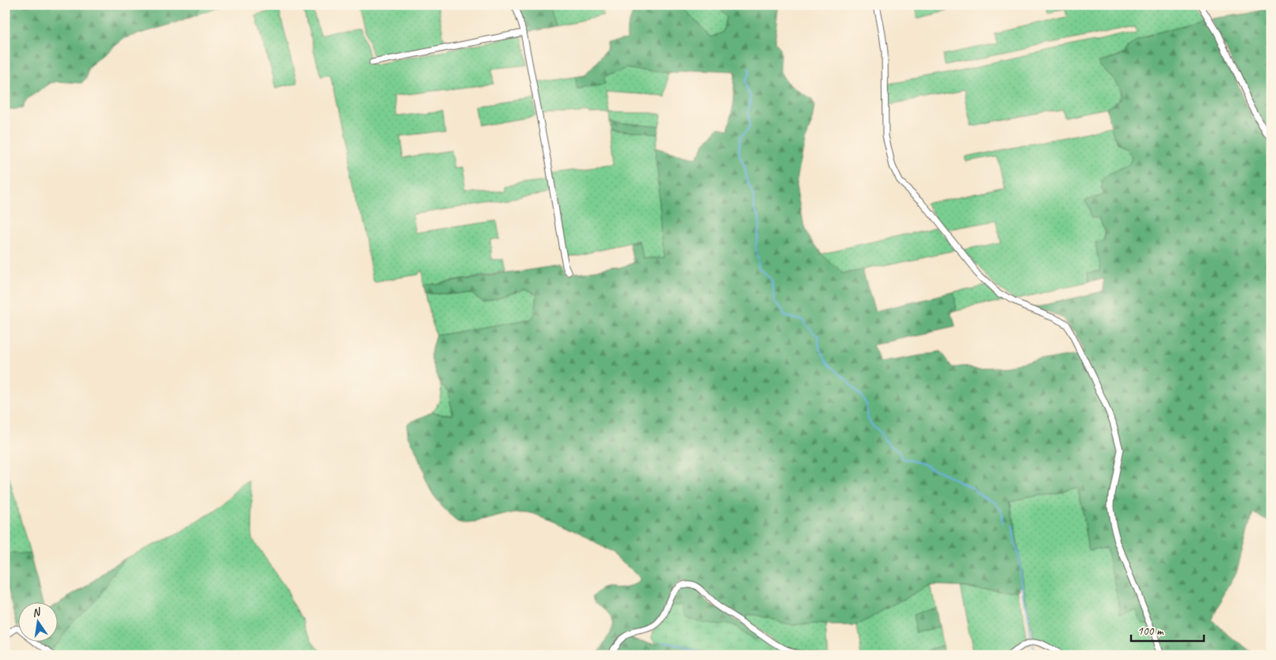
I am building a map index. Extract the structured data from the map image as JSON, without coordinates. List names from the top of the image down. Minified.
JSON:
{"scale_bar":"100 m","north":"top"}
